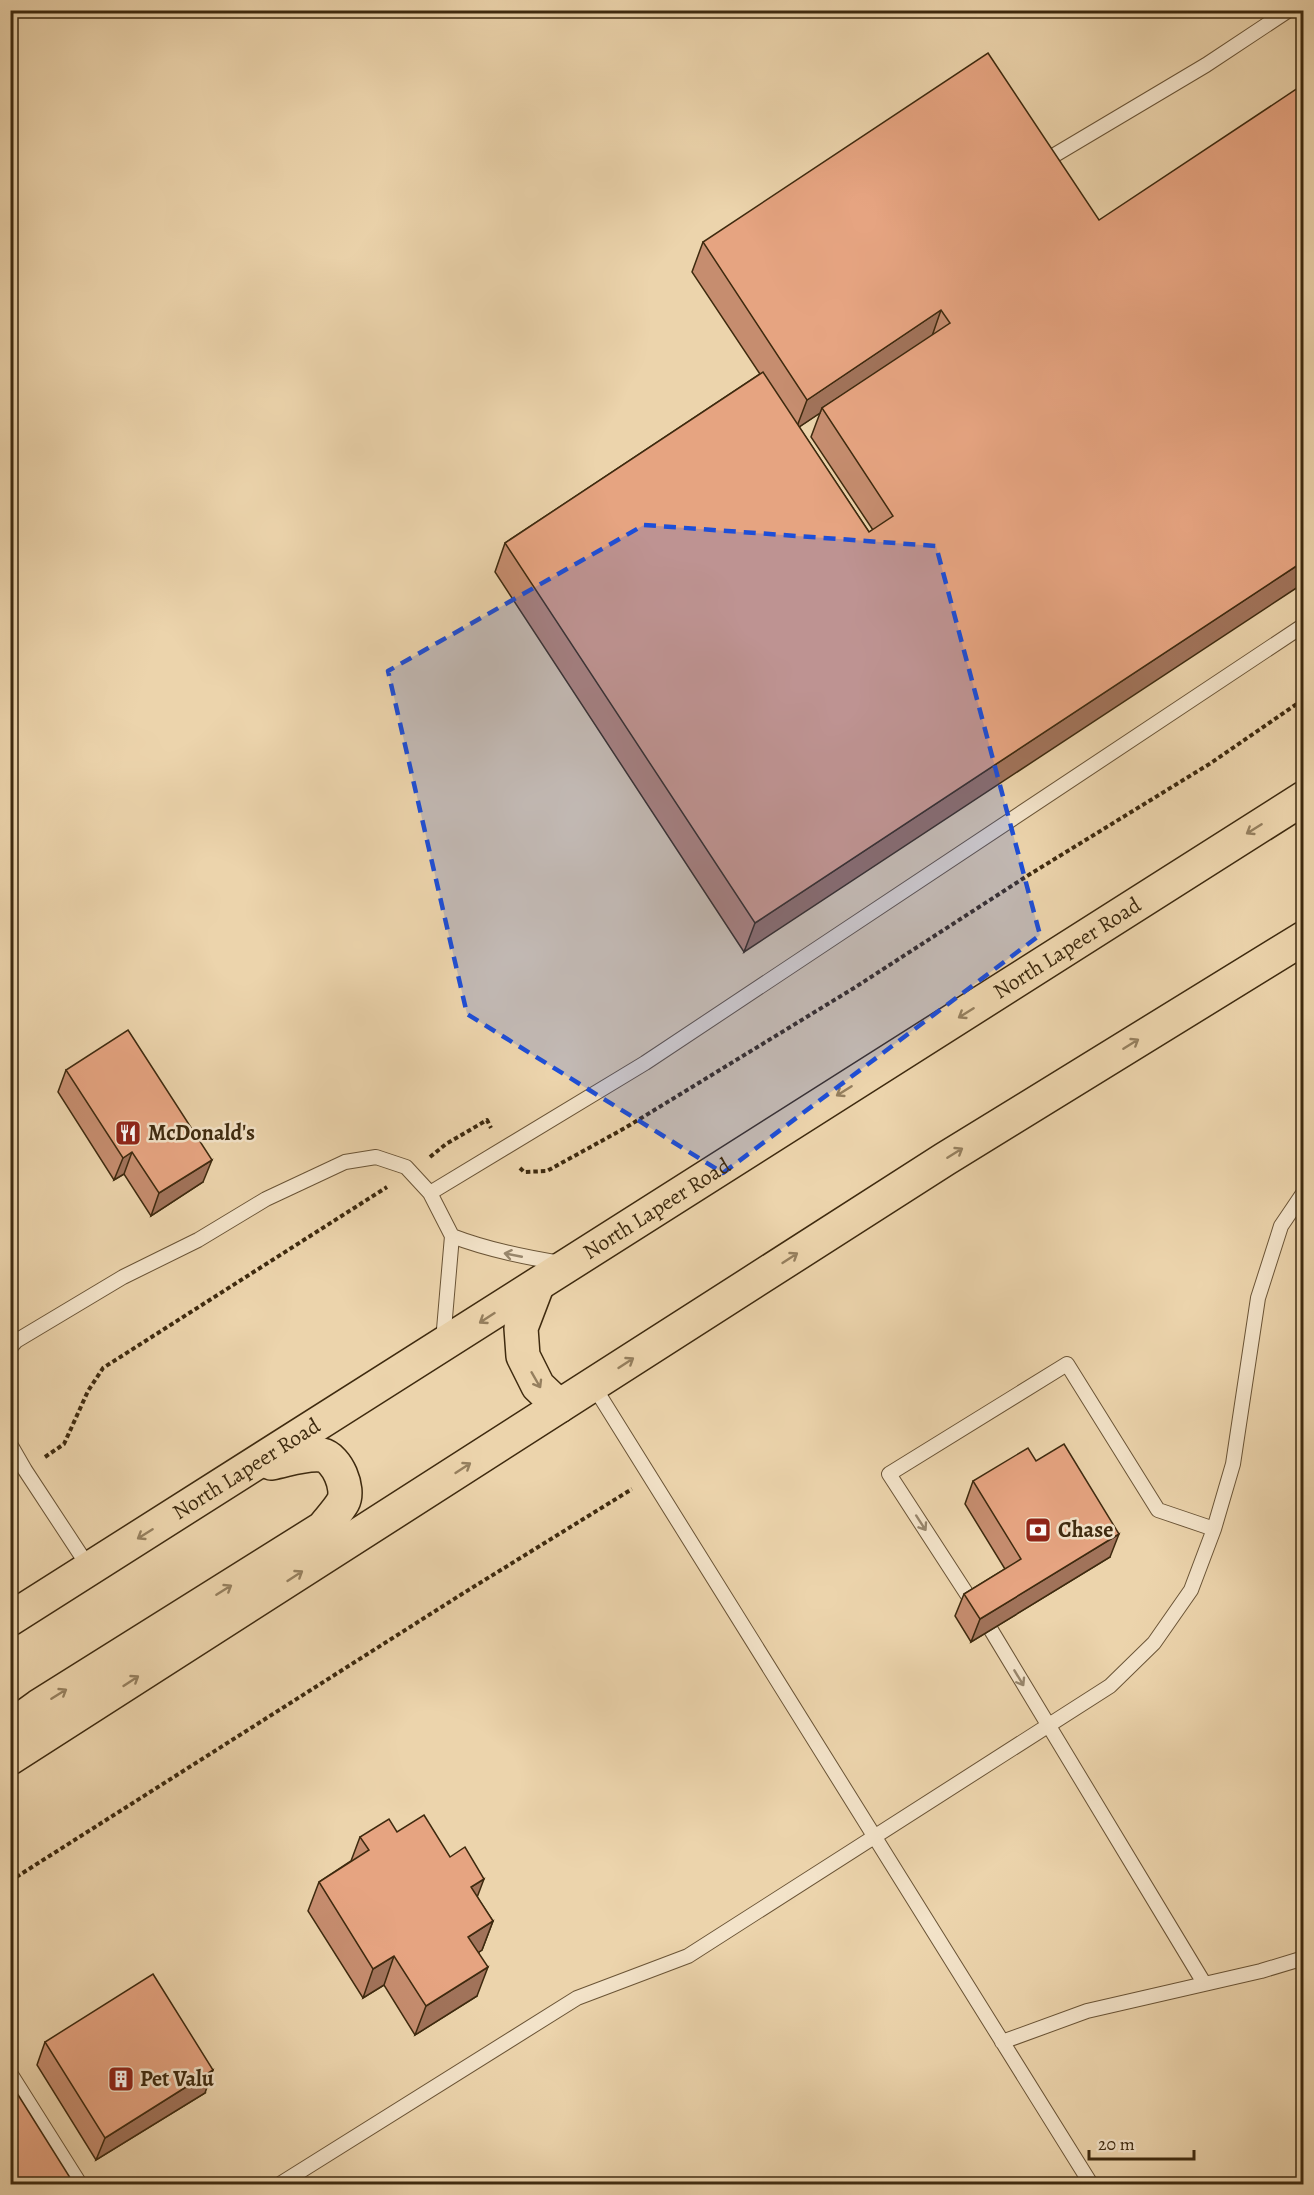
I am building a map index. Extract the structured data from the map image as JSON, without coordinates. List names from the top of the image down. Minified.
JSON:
{"streets":{"main road":["North Lapeer Road"]},"places":{"restaurant":["McDonald's"],"bank":["Chase"],"building":["Pet Valu"]},"scale_bar":"20 m"}
